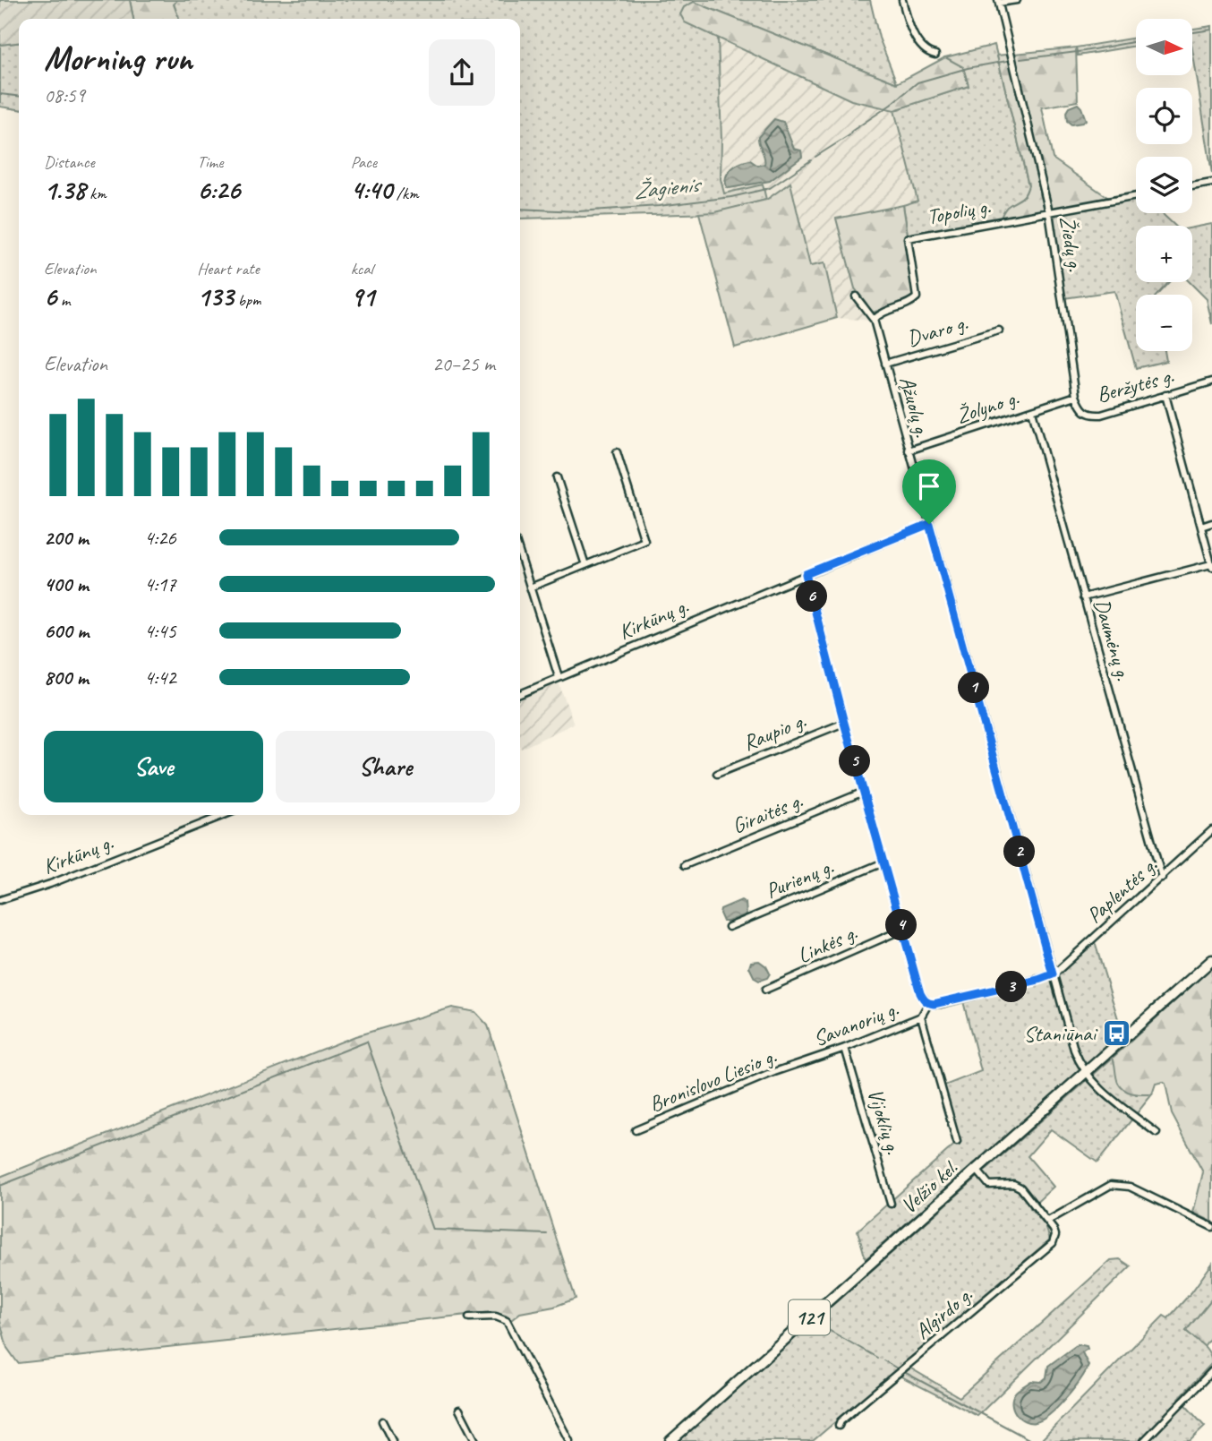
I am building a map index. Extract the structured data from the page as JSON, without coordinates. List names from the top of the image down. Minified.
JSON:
{"streets":{"main road":["Velžio kel.","121"],"street":["Topolių g.","Žiedų g.","Dvaro g.","Beržytės g.","Ąžuolų g.","Žolyno g.","Kirkūnų g.","Daumėnų g.","Raupio g.","Giraitės g.","Purienų g.","Paplentės g.","Linkės g.","Savanorių g.","Bronislovo Liesio g.","Vijoklių g.","Algirdo g."]},"crossings":[["Topolių g.","Žiedų g."],["Topolių g.","Ąžuolų g."],["Žiedų g.","Beržytės g."],["Žiedų g.","Žolyno g."],["Dvaro g.","Ąžuolų g."],["Beržytės g.","Žolyno g."],["Ąžuolų g.","Žolyno g."],["Ąžuolų g.","Kirkūnų g."],["Ąžuolų g.","Paplentės g."],["Ąžuolų g.","Velžio kel."],["Žolyno g.","Daumėnų g."],["Daumėnų g.","Paplentės g."],["Savanorių g.","Bronislovo Liesio g."],["Savanorių g.","Vijoklių g."]],"water":["Žagienis"],"places":{"bus stop":["Staniūnai"]},"north":"right","page":{"map_buttons":["+","−"],"heading":["Morning run","08:59"],"stats":[["Distance","1.38 km"],["Time","6:26"],["Pace","4:40 /km"],["Elevation","6 m"],["Heart rate","133 bpm"],["kcal","91"]],"chart":["Elevation","20–25 m"],"list":[{"name":"200 m","note":"4:26"},{"name":"400 m","note":"4:17"},{"name":"600 m","note":"4:45"},{"name":"800 m","note":"4:42"}],"pins":["6","1","5","2","4","3"],"buttons":["Save","Share"]}}
